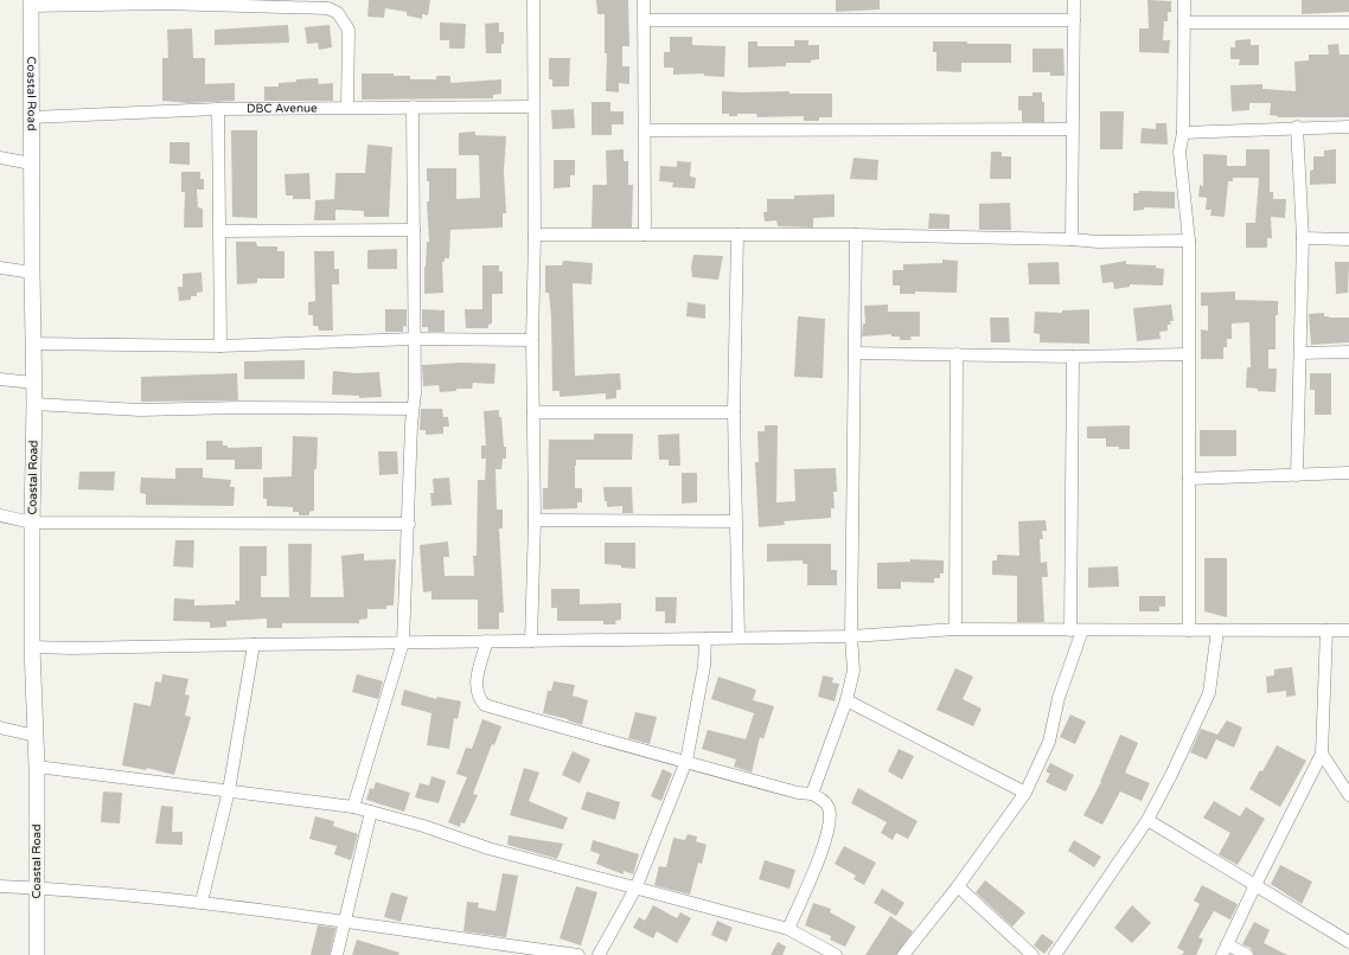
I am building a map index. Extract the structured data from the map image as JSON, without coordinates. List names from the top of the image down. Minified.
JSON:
{"streets":{"main road":["Coastal Road"],"street":["DBC Avenue"]},"crossings":[["Coastal Road","DBC Avenue"]]}
